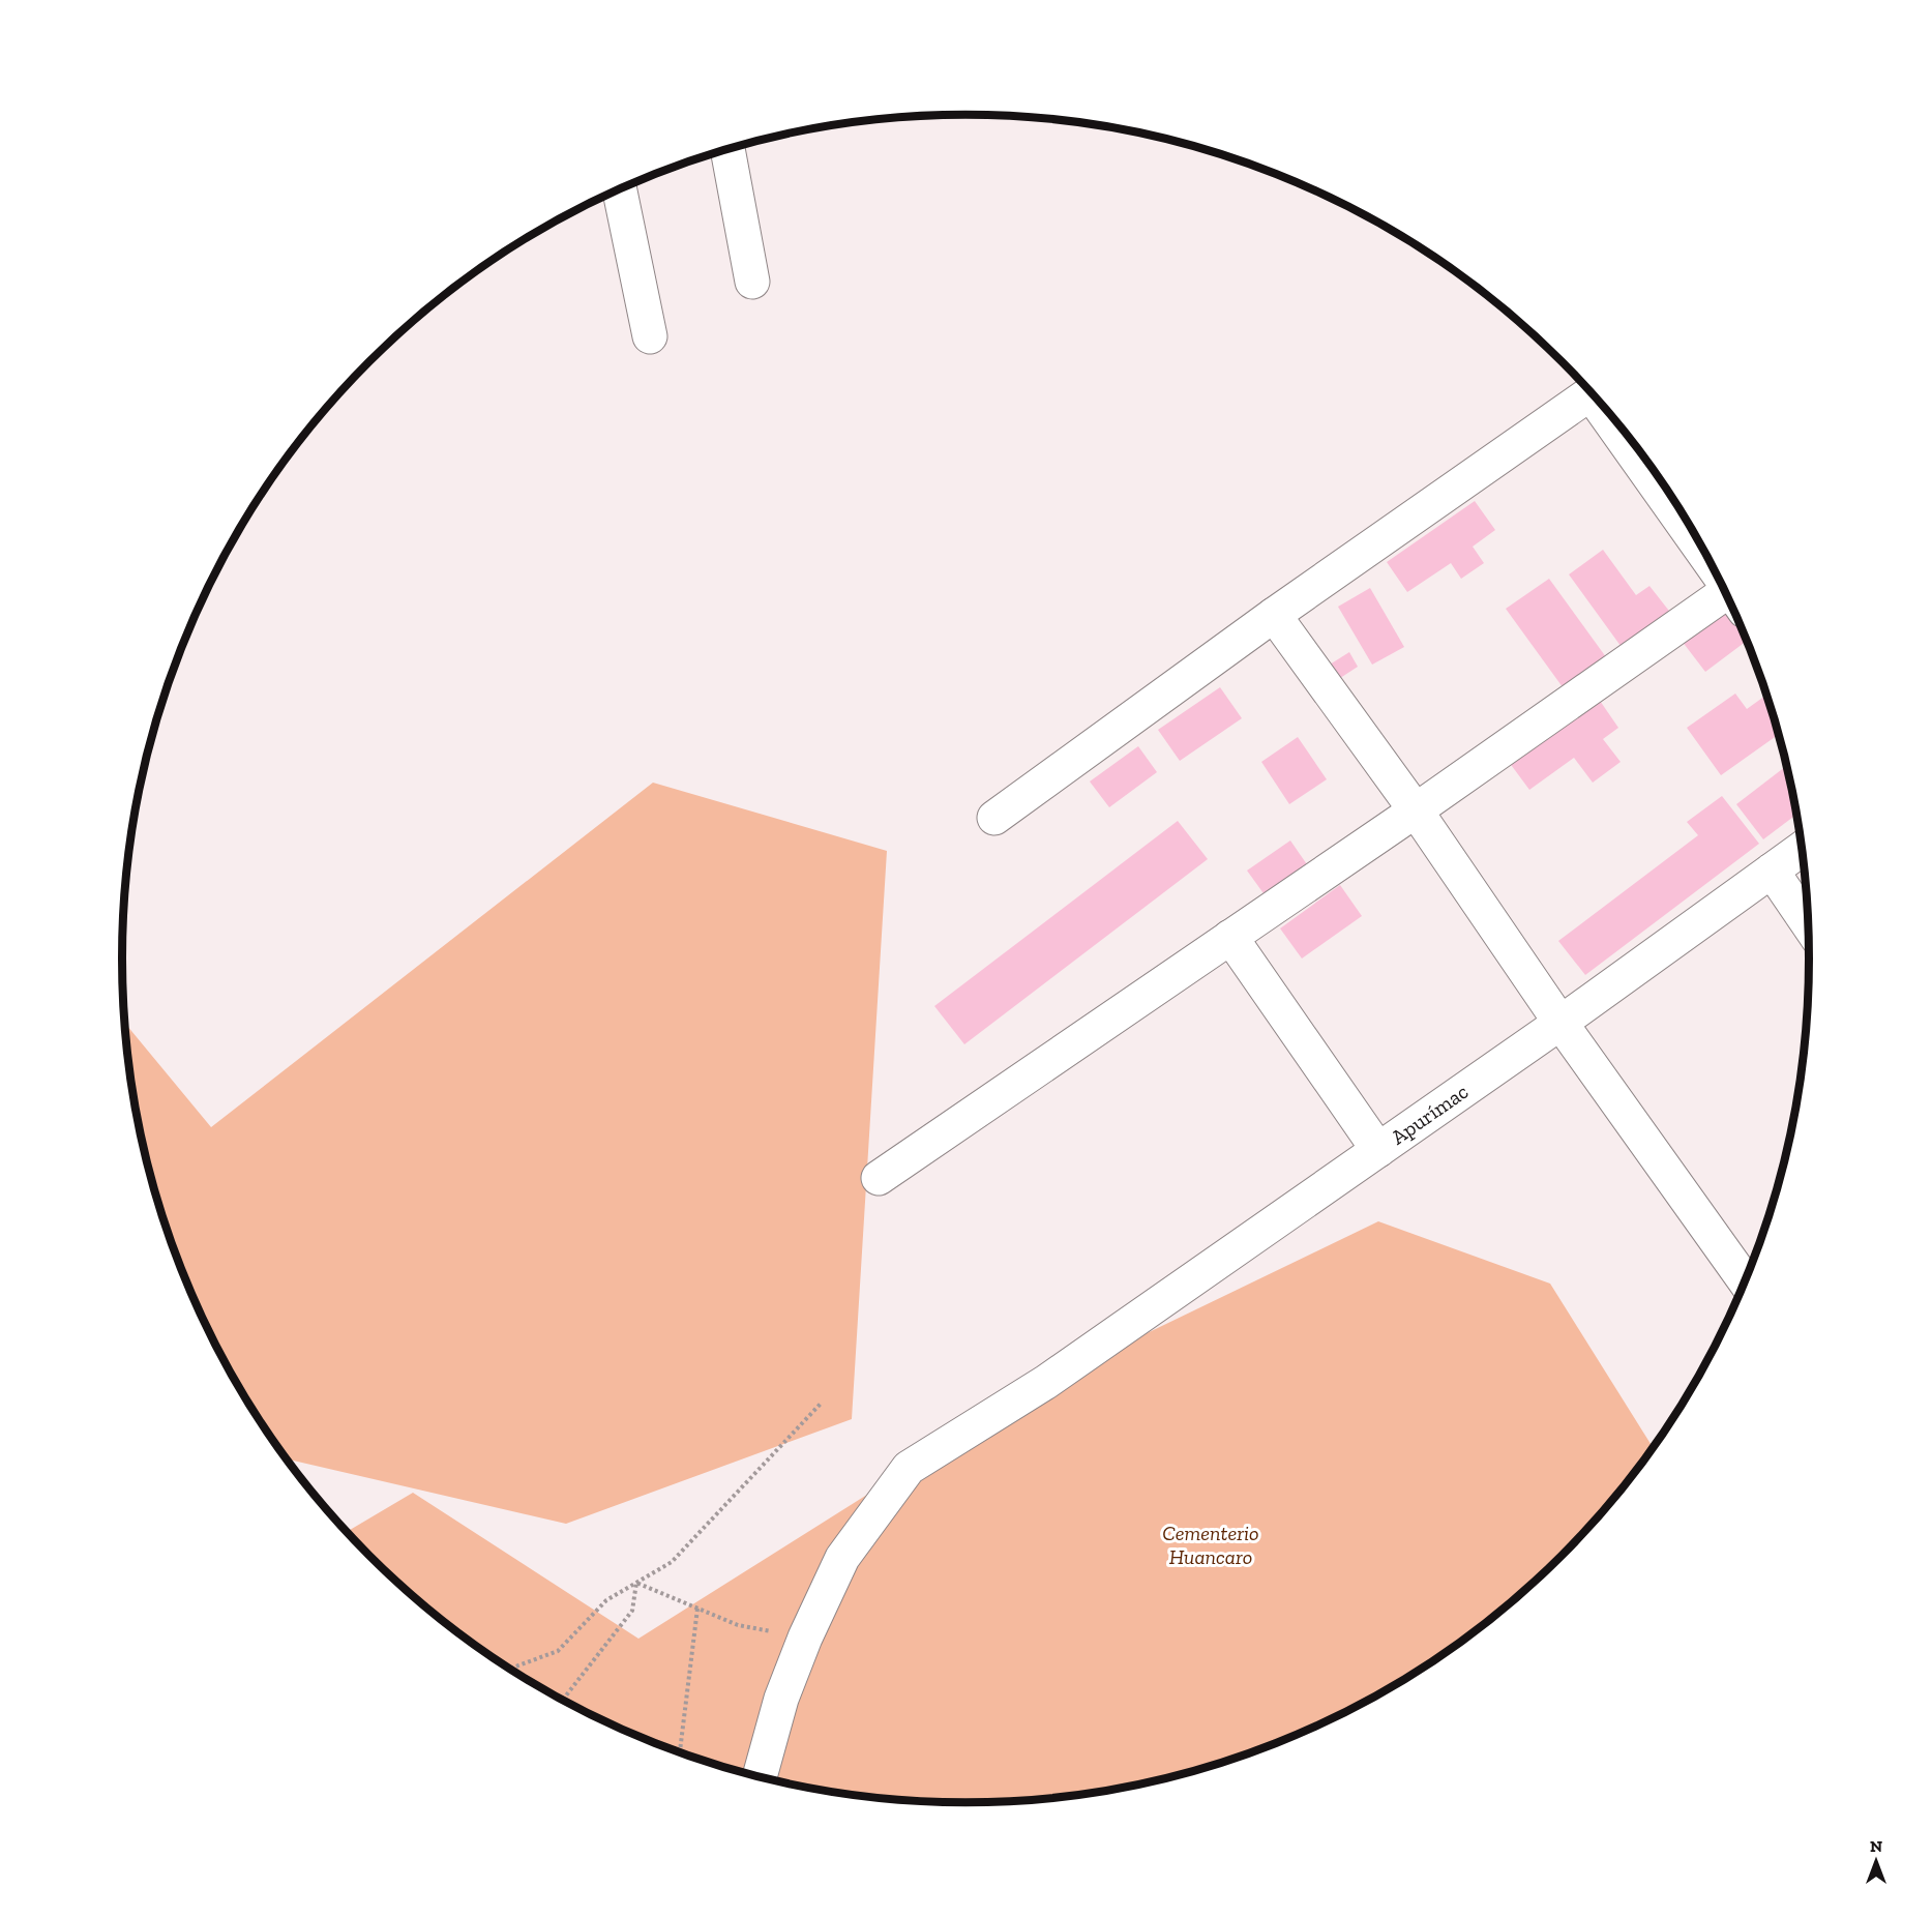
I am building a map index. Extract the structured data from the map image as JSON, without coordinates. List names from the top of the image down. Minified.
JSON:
{"streets":{"street":["Apurímac"]},"parks":["Cementerio Huancaro"],"north":"top"}
